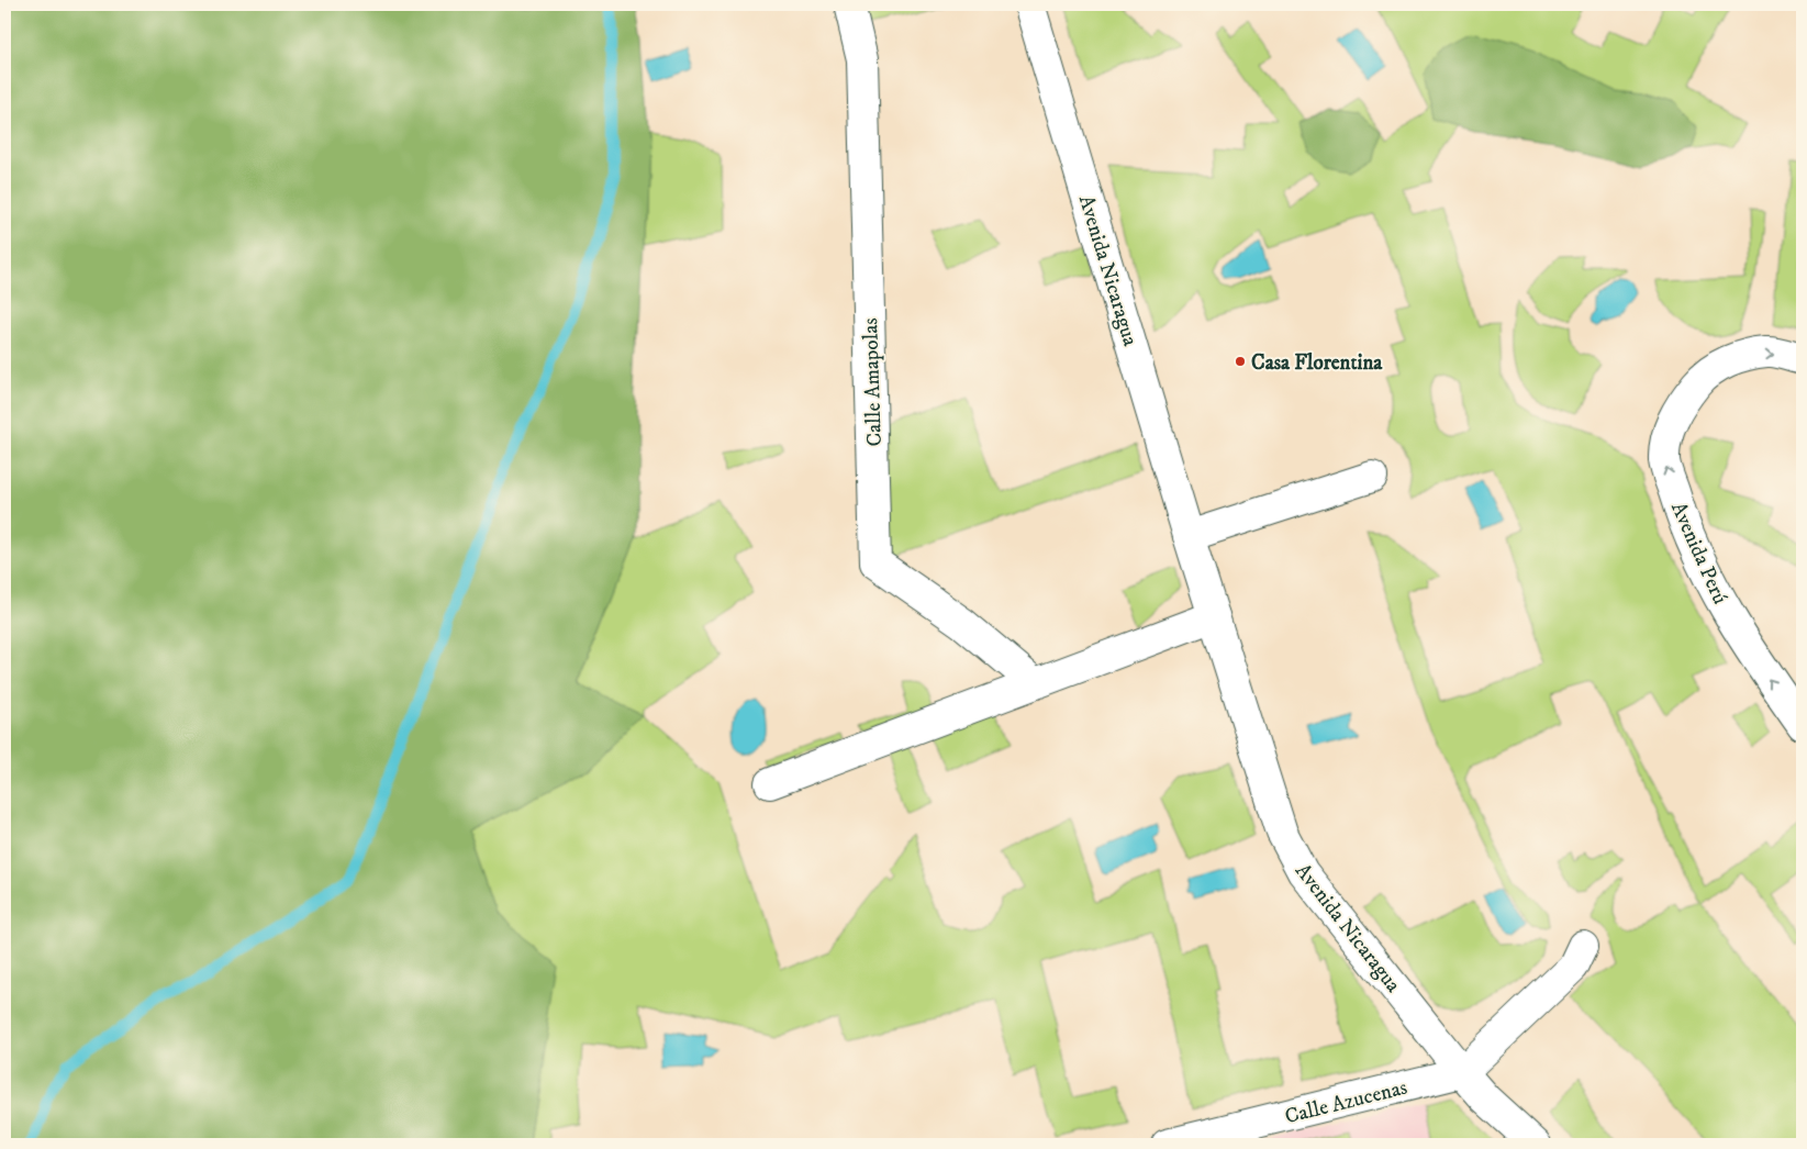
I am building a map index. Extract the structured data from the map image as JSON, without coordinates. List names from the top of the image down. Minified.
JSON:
{"streets":{"street":["Avenida Nicaragua","Calle Amapolas","Avenida Perú","Calle Azucenas"]},"crossings":[["Avenida Nicaragua","Calle Azucenas"]],"places":["Casa Florentina"]}
